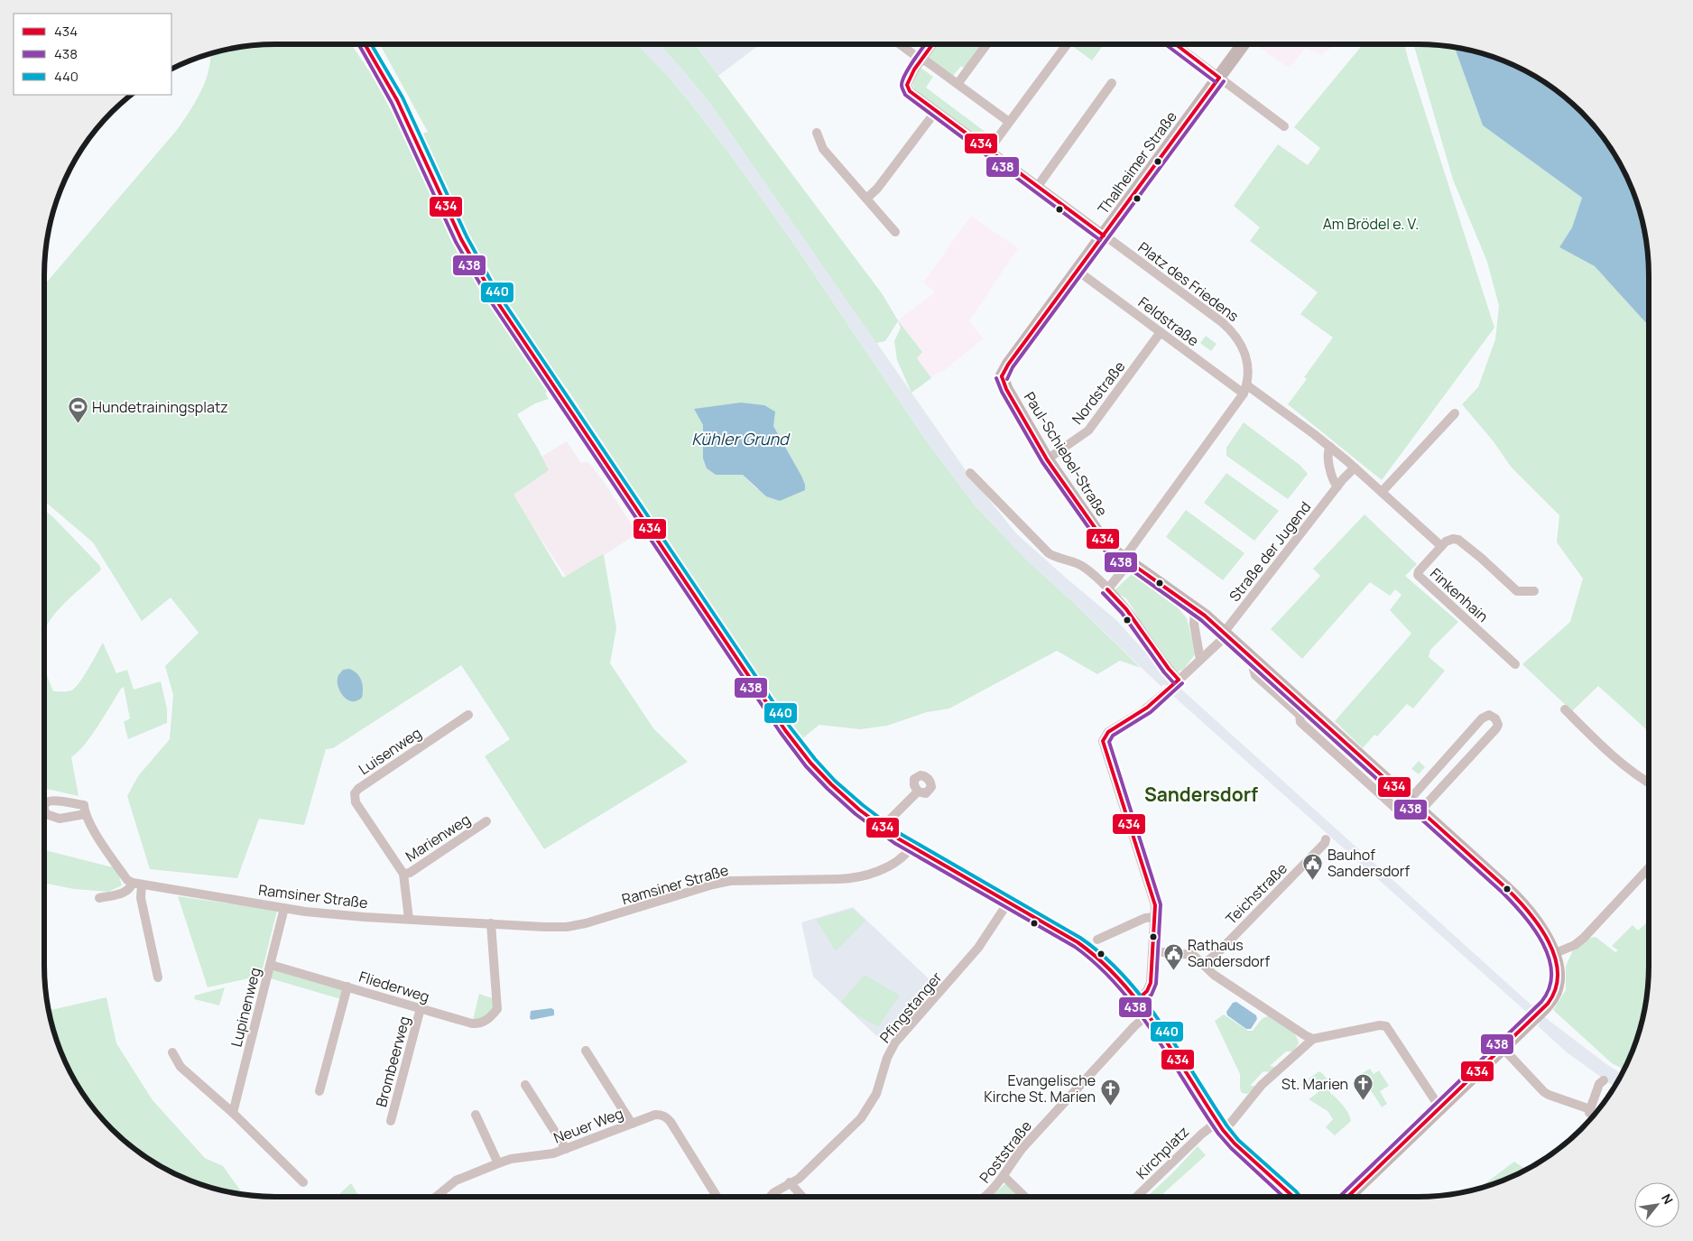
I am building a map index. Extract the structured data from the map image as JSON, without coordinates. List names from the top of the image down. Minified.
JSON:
{"streets":{"street":["Thalheimer Straße","Platz des Friedens","Feldstraße","Nordstraße","Paul-Schiebel-Straße","Straße der Jugend","Finkenhain","Luisenweg","Marienweg","Ramsiner Straße","Teichstraße","Fliederweg","Lupinenweg","Pfingstanger","Brombeerweg","Neuer Weg","Poststraße","Kirchplatz"]},"crossings":[["Thalheimer Straße","Platz des Friedens"],["Thalheimer Straße","Feldstraße"],["Thalheimer Straße","Paul-Schiebel-Straße"],["Platz des Friedens","Feldstraße"],["Feldstraße","Nordstraße"],["Feldstraße","Straße der Jugend"],["Feldstraße","Finkenhain"],["Nordstraße","Paul-Schiebel-Straße"],["Paul-Schiebel-Straße","Straße der Jugend"],["Luisenweg","Marienweg"],["Luisenweg","Ramsiner Straße"],["Ramsiner Straße","Fliederweg"],["Ramsiner Straße","Lupinenweg"],["Fliederweg","Lupinenweg"],["Fliederweg","Brombeerweg"]],"districts":["Sandersdorf"],"water":["Kühler Grund"],"parks":["Am Brödel e. V."],"places":{"sports":["Hundetrainingsplatz"],"public building":["Bauhof Sandersdorf","Rathaus Sandersdorf"],"church":["St. Marien","Evangelische Kirche St. Marien"]},"lines":["transit line 434","transit line 438","transit line 440"],"legend":["434","438","440"],"north":"top right"}
